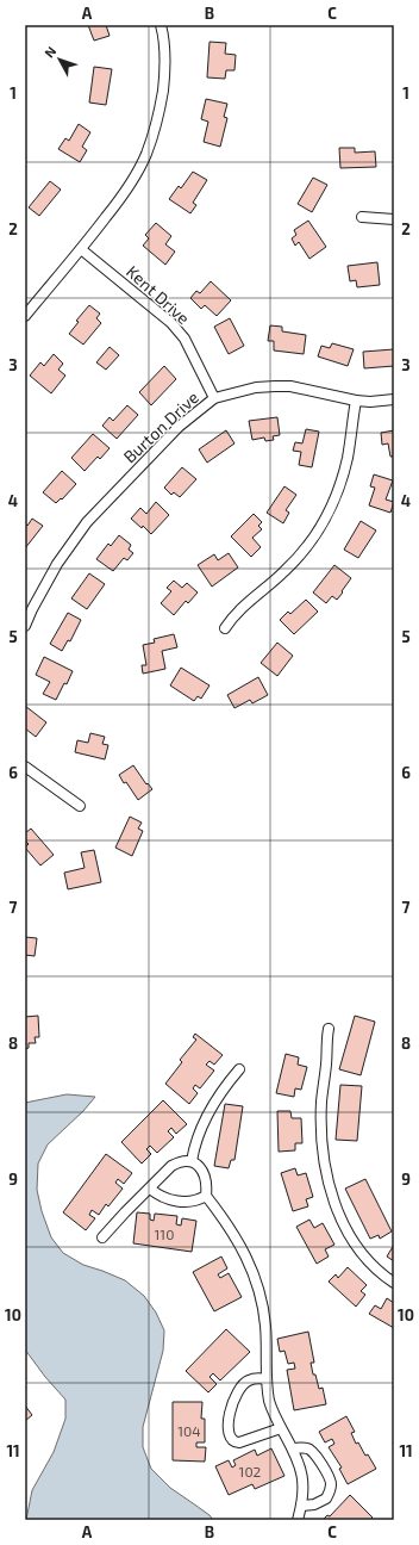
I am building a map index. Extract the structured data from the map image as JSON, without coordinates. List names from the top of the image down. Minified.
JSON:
{"streets":{"street":["Kent Drive","Burton Drive"]},"crossings":[["Kent Drive","Burton Drive"]],"house_numbers":["110","104","102"],"north":"top left","grid":{"columns":["A","B","C"],"rows":["1","2","3","4","5","6","7","8","9","10","11"]}}
